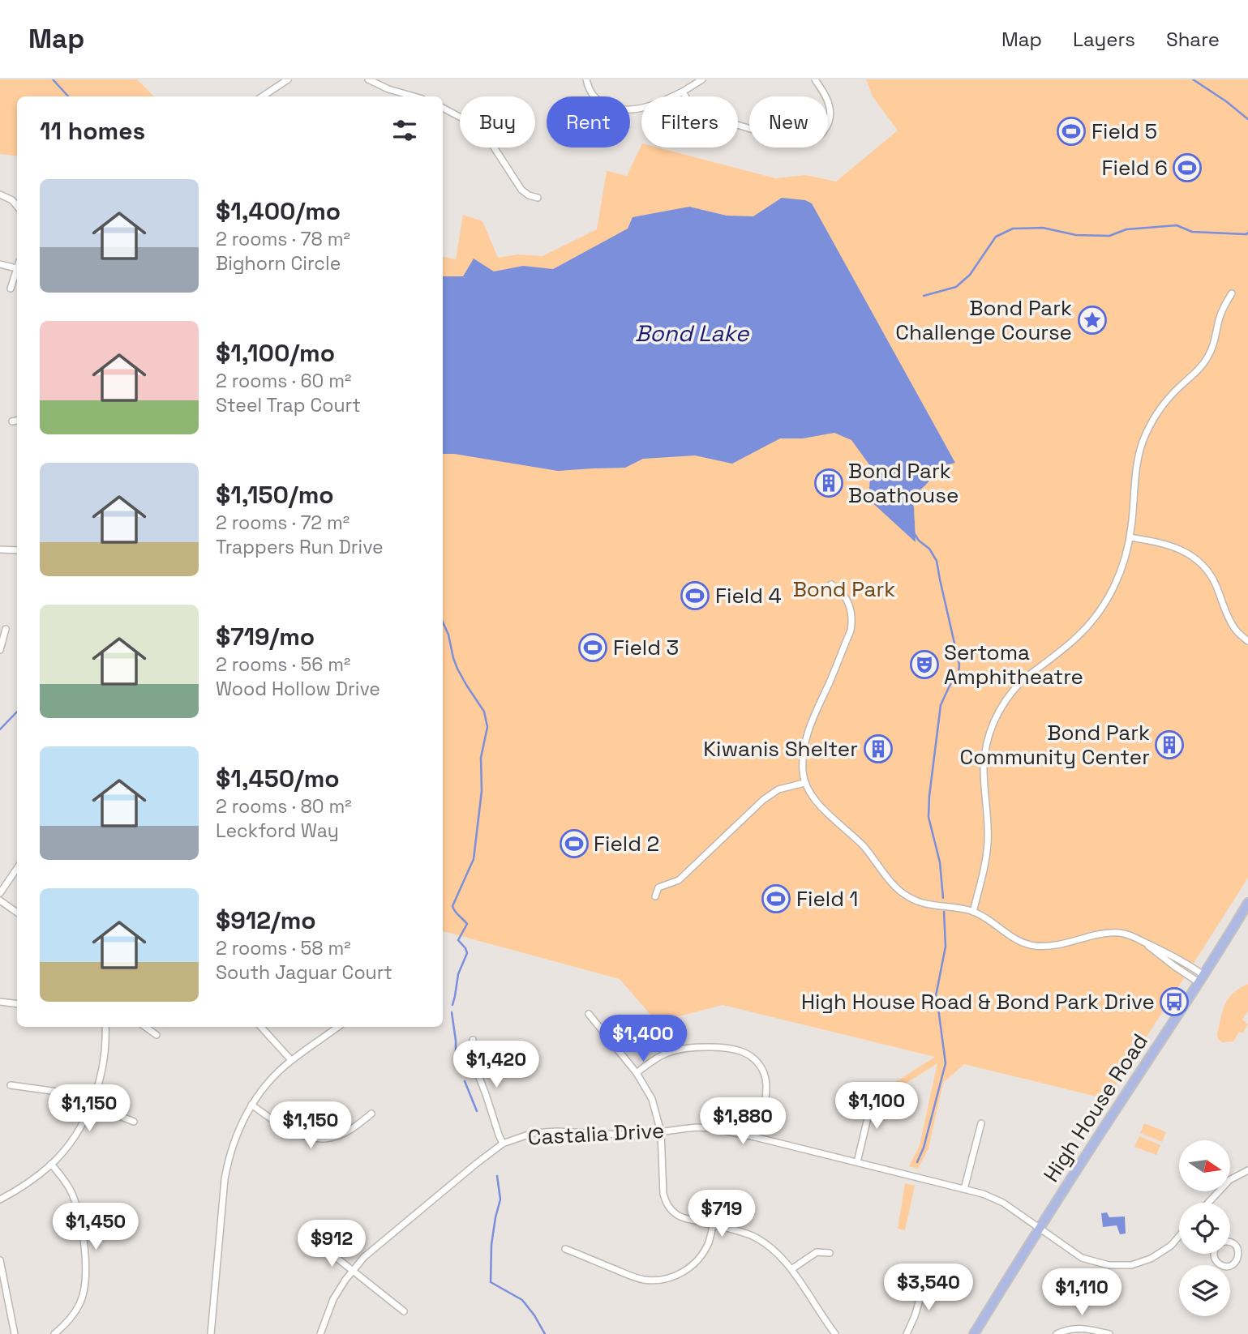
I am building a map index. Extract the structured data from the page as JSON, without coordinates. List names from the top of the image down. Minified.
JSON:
{"streets":{"main road":["High House Road"],"street":["Castalia Drive"]},"crossings":[["High House Road","Castalia Drive"]],"water":["Bond Lake"],"parks":["Bond Park"],"places":{"sports":["Field 5","Field 6","Field 4","Field 3","Field 2","Field 1"],"place":["Bond Park Challenge Course"],"building":["Bond Park Boathouse","Bond Park Community Center","Kiwanis Shelter"],"theatre":["Sertoma Amphitheatre"],"bus stop":["High House Road & Bond Park Drive"]},"north":"right","page":{"header":"Map","nav":["Map","Layers","Share"],"chip":["Buy","Rent","Filters","New"],"heading":"11 homes","list":[{"name":"$1,400/mo","note":"2 rooms · 78 m² · Bighorn Circle"},{"name":"$1,100/mo","note":"2 rooms · 60 m² · Steel Trap Court"},{"name":"$1,150/mo","note":"2 rooms · 72 m² · Trappers Run Drive"},{"name":"$719/mo","note":"2 rooms · 56 m² · Wood Hollow Drive"},{"name":"$1,450/mo","note":"2 rooms · 80 m² · Leckford Way"},{"name":"$912/mo","note":"2 rooms · 58 m² · South Jaguar Court"}],"price":["$1,400","$1,420","$1,100","$1,150","$1,880","$1,150","$719","$1,450","$912","$3,540","$1,110"]}}
